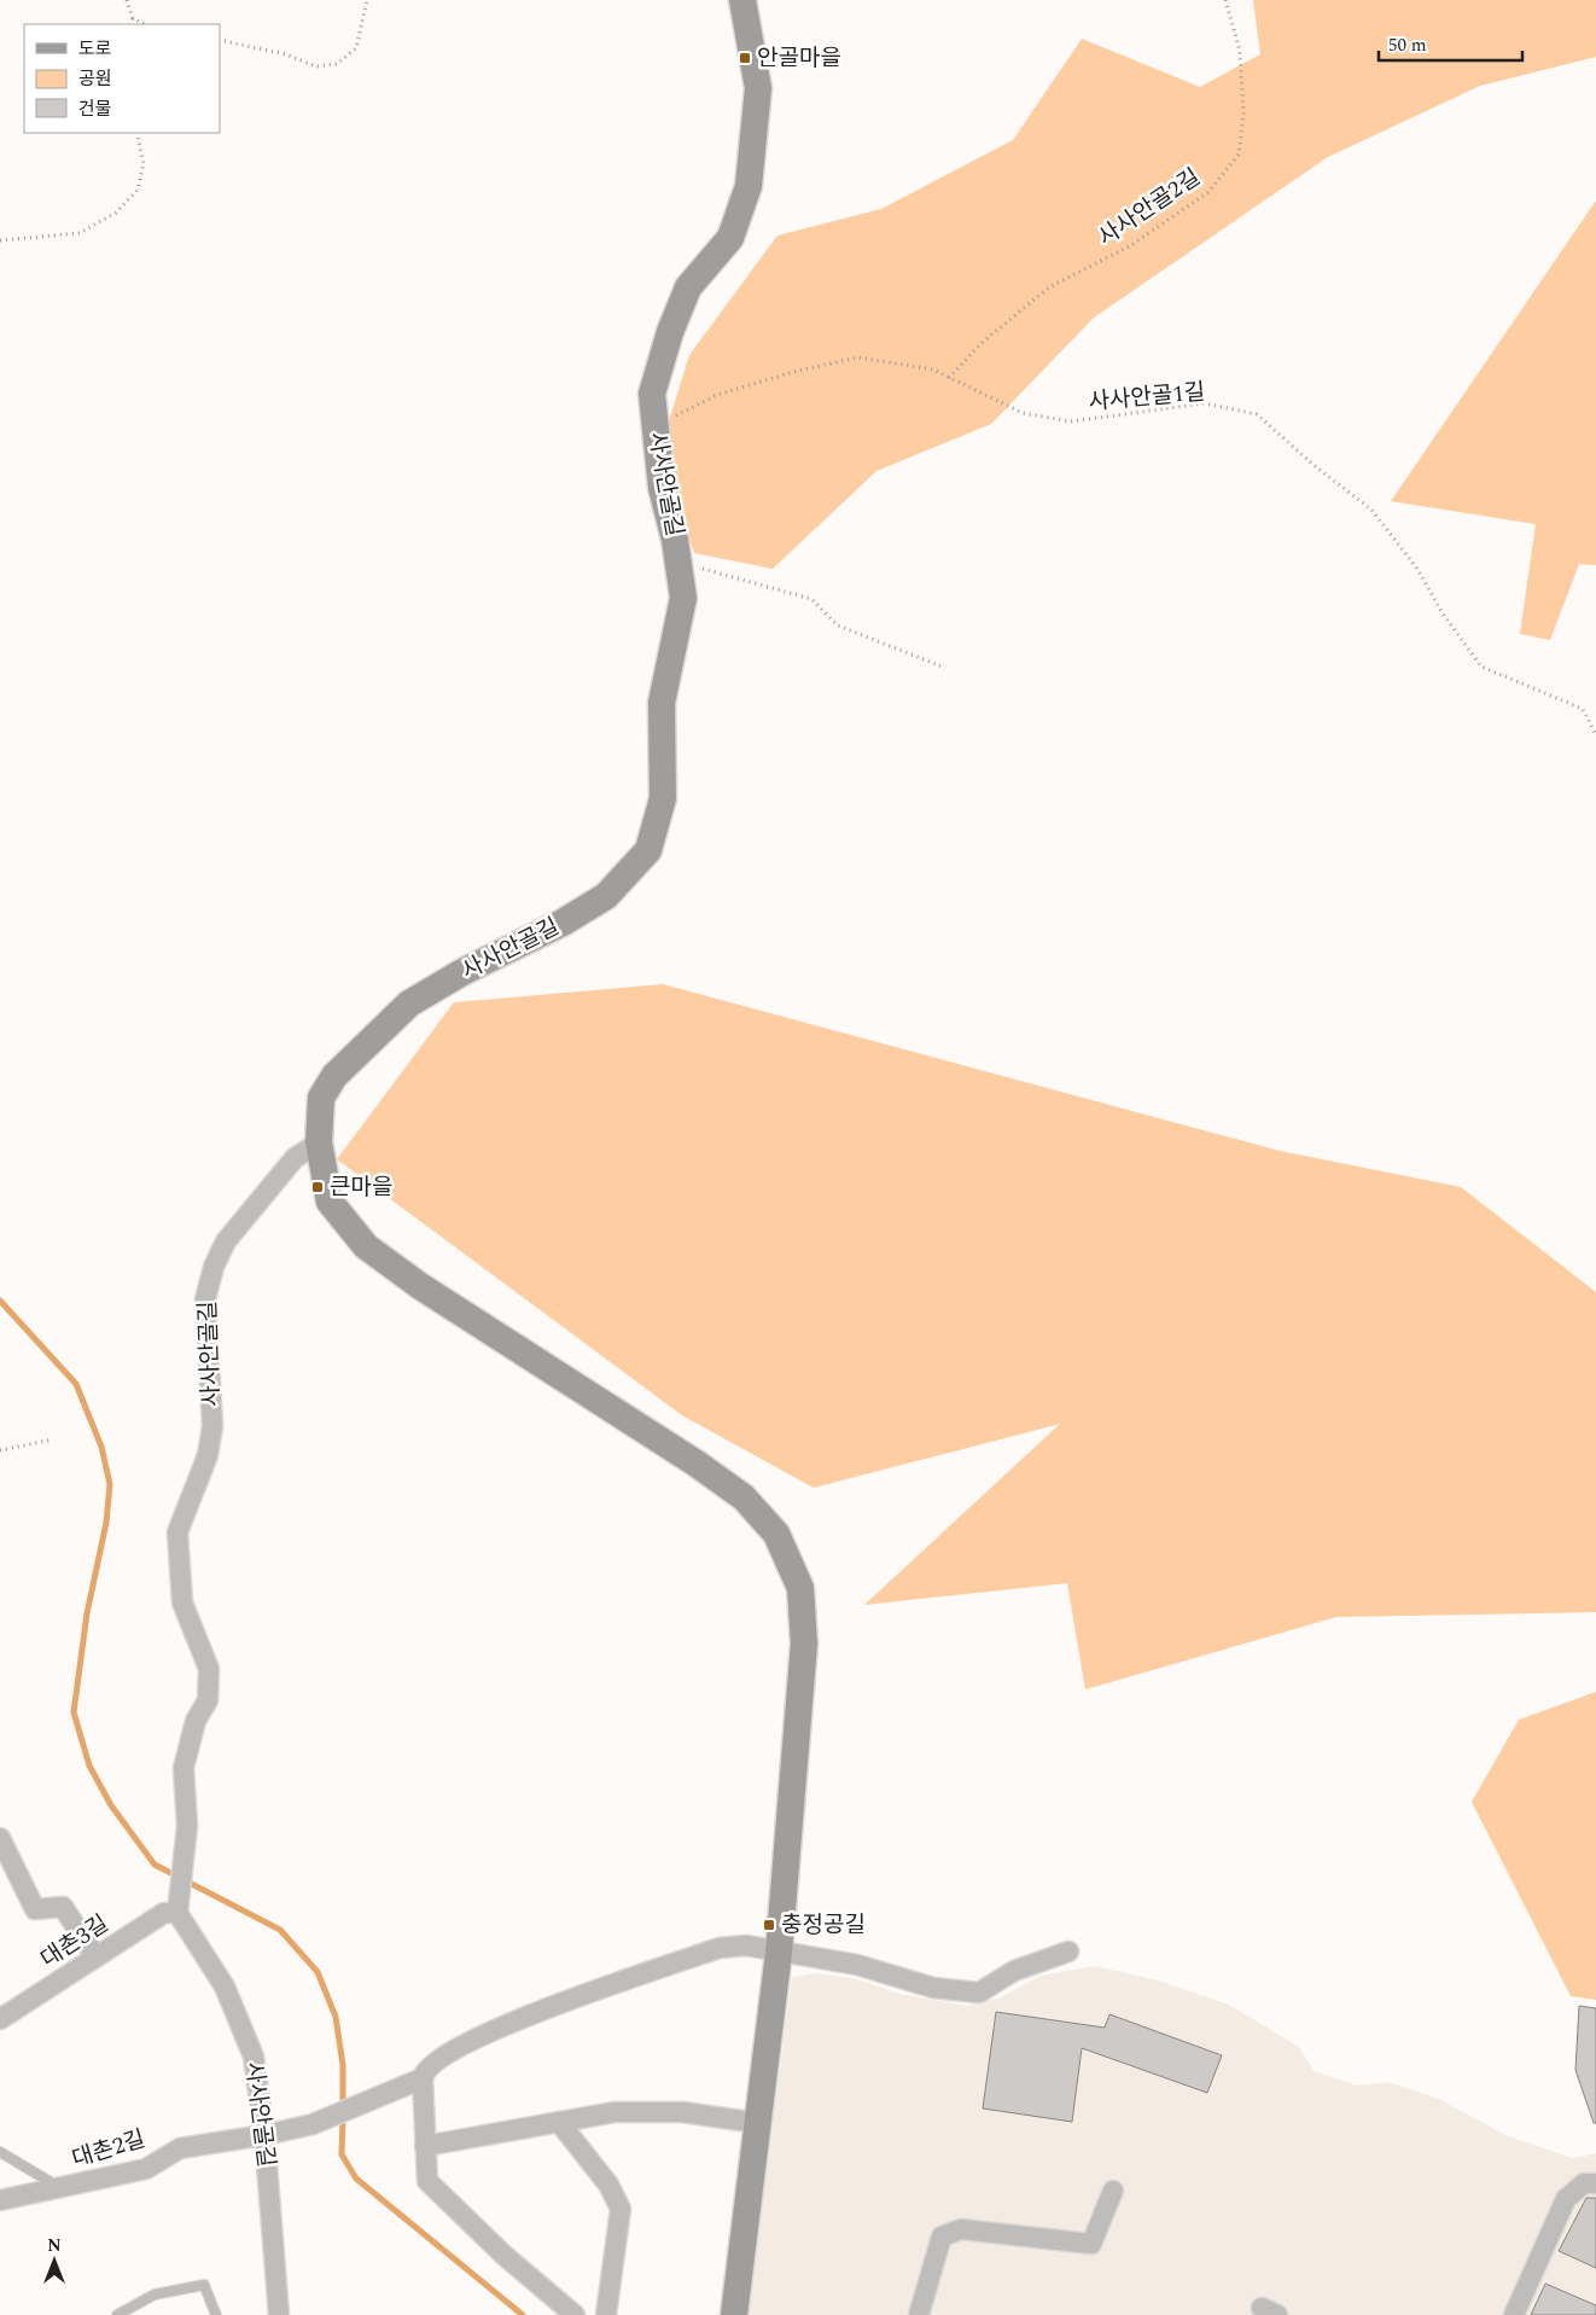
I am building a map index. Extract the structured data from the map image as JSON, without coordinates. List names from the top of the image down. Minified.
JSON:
{"streets":{"street":["사사안골길","대촌3길","대촌2길"],"path":["사사안골2길","사사안골1길"]},"crossings":[["사사안골2길","사사안골1길"],["사사안골1길","사사안골길"],["사사안골길","대촌3길"],["사사안골길","대촌2길"]],"places":{"transit":["안골마을","큰마을","충정공길"]},"legend":["도로","공원","건물"],"scale_bar":"50 m","north":"top"}
